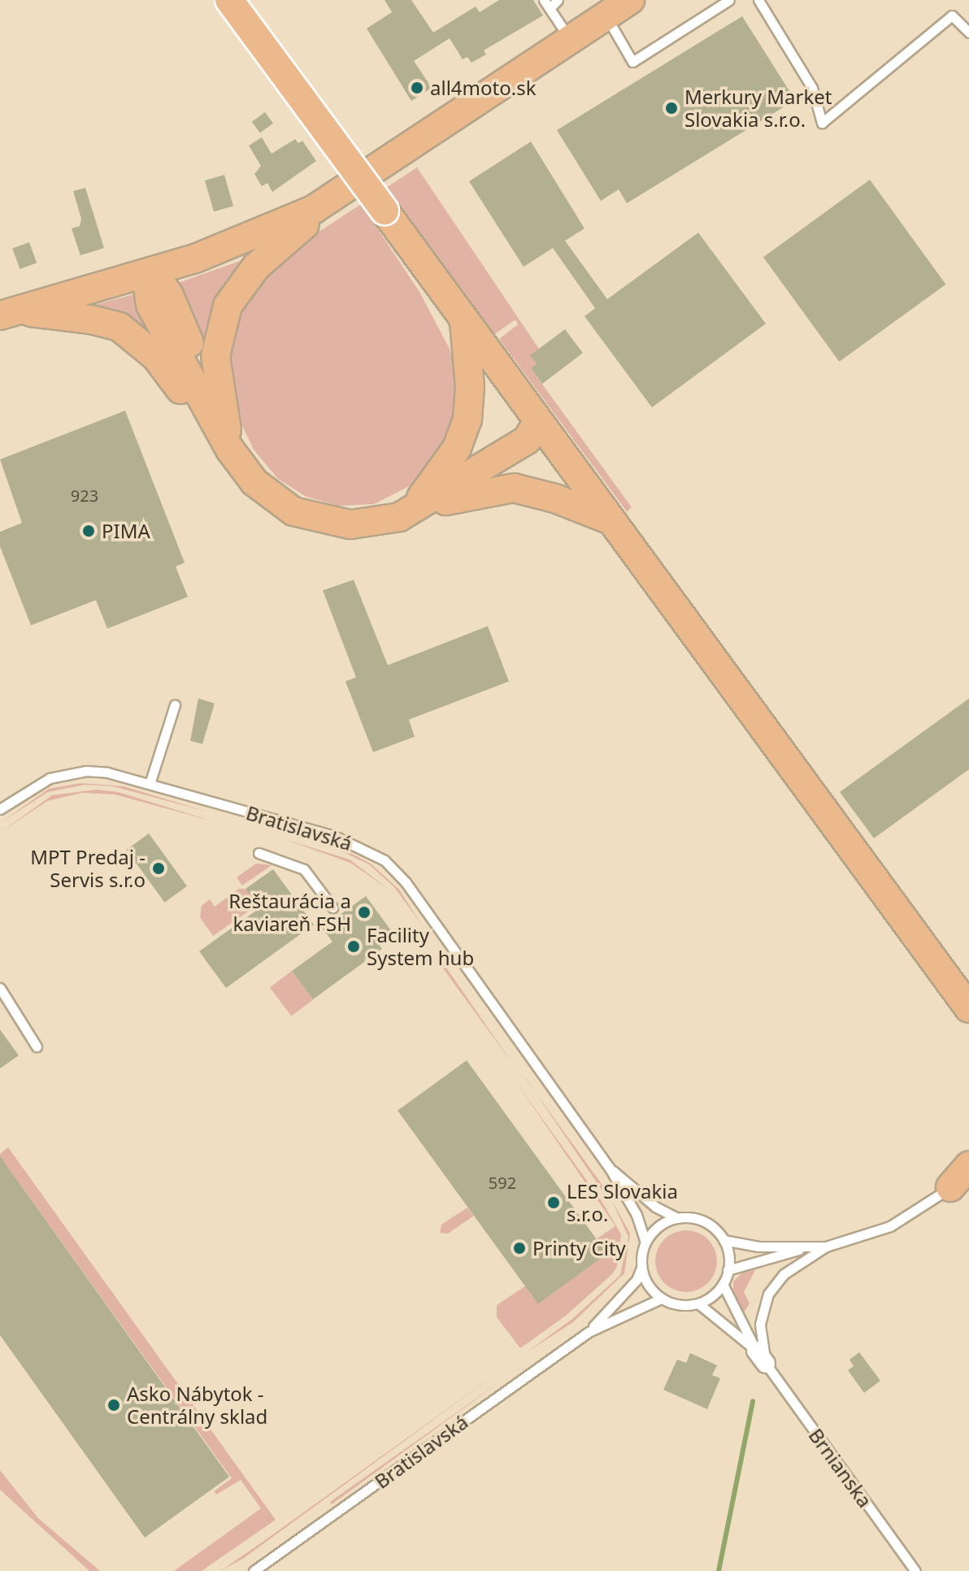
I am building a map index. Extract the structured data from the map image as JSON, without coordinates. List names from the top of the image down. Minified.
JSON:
{"streets":{"lane":["Bratislavská","Brnianska"]},"places":["all4moto.sk","Merkury Market Slovakia s.r.o.","PIMA","MPT Predaj - Servis s.r.o","Reštaurácia a kaviareň FSH","Facility System hub","LES Slovakia s.r.o.","Printy City","Asko Nábytok - Centrálny sklad"],"house_numbers":["923","592"]}
